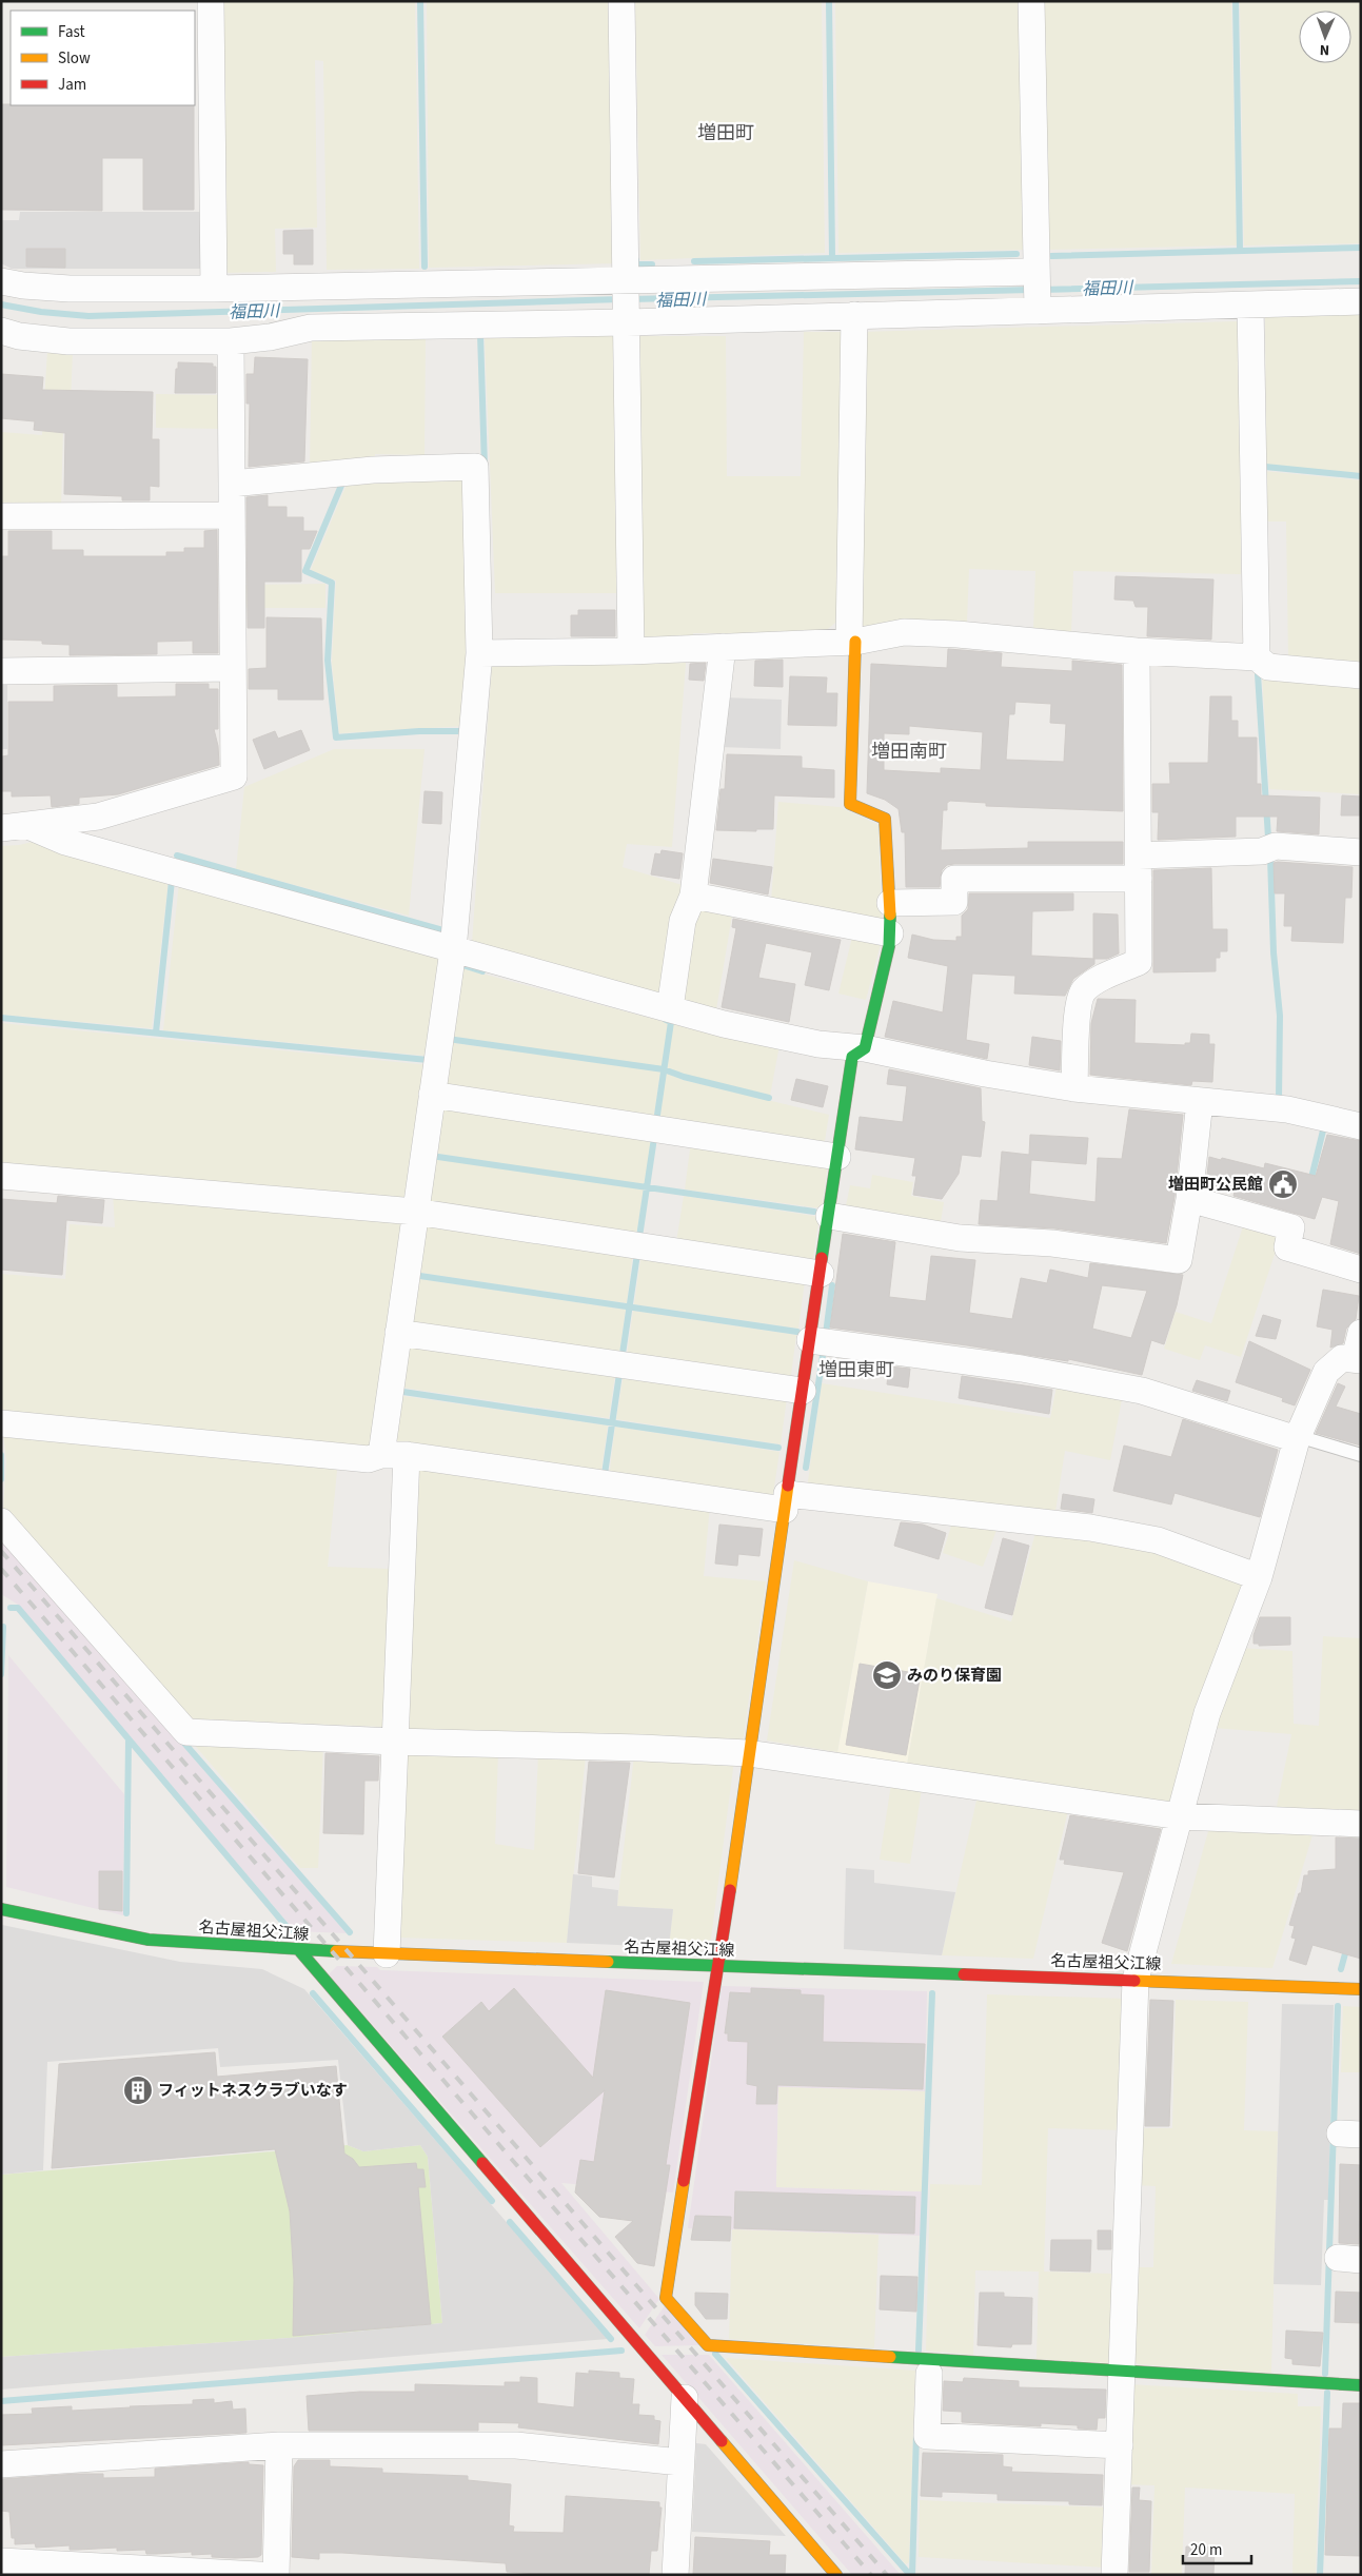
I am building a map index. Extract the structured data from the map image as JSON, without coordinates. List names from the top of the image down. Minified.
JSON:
{"streets":{"street":["名古屋祖父江線"]},"districts":["増田町","増田南町","増田東町"],"water":["福田川"],"places":{"public building":["増田町公民館"],"school or university":["みのり保育園"],"building":["フィットネスクラブいなす"]},"legend":["Fast","Slow","Jam"],"scale_bar":"20 m","north":"bottom"}
